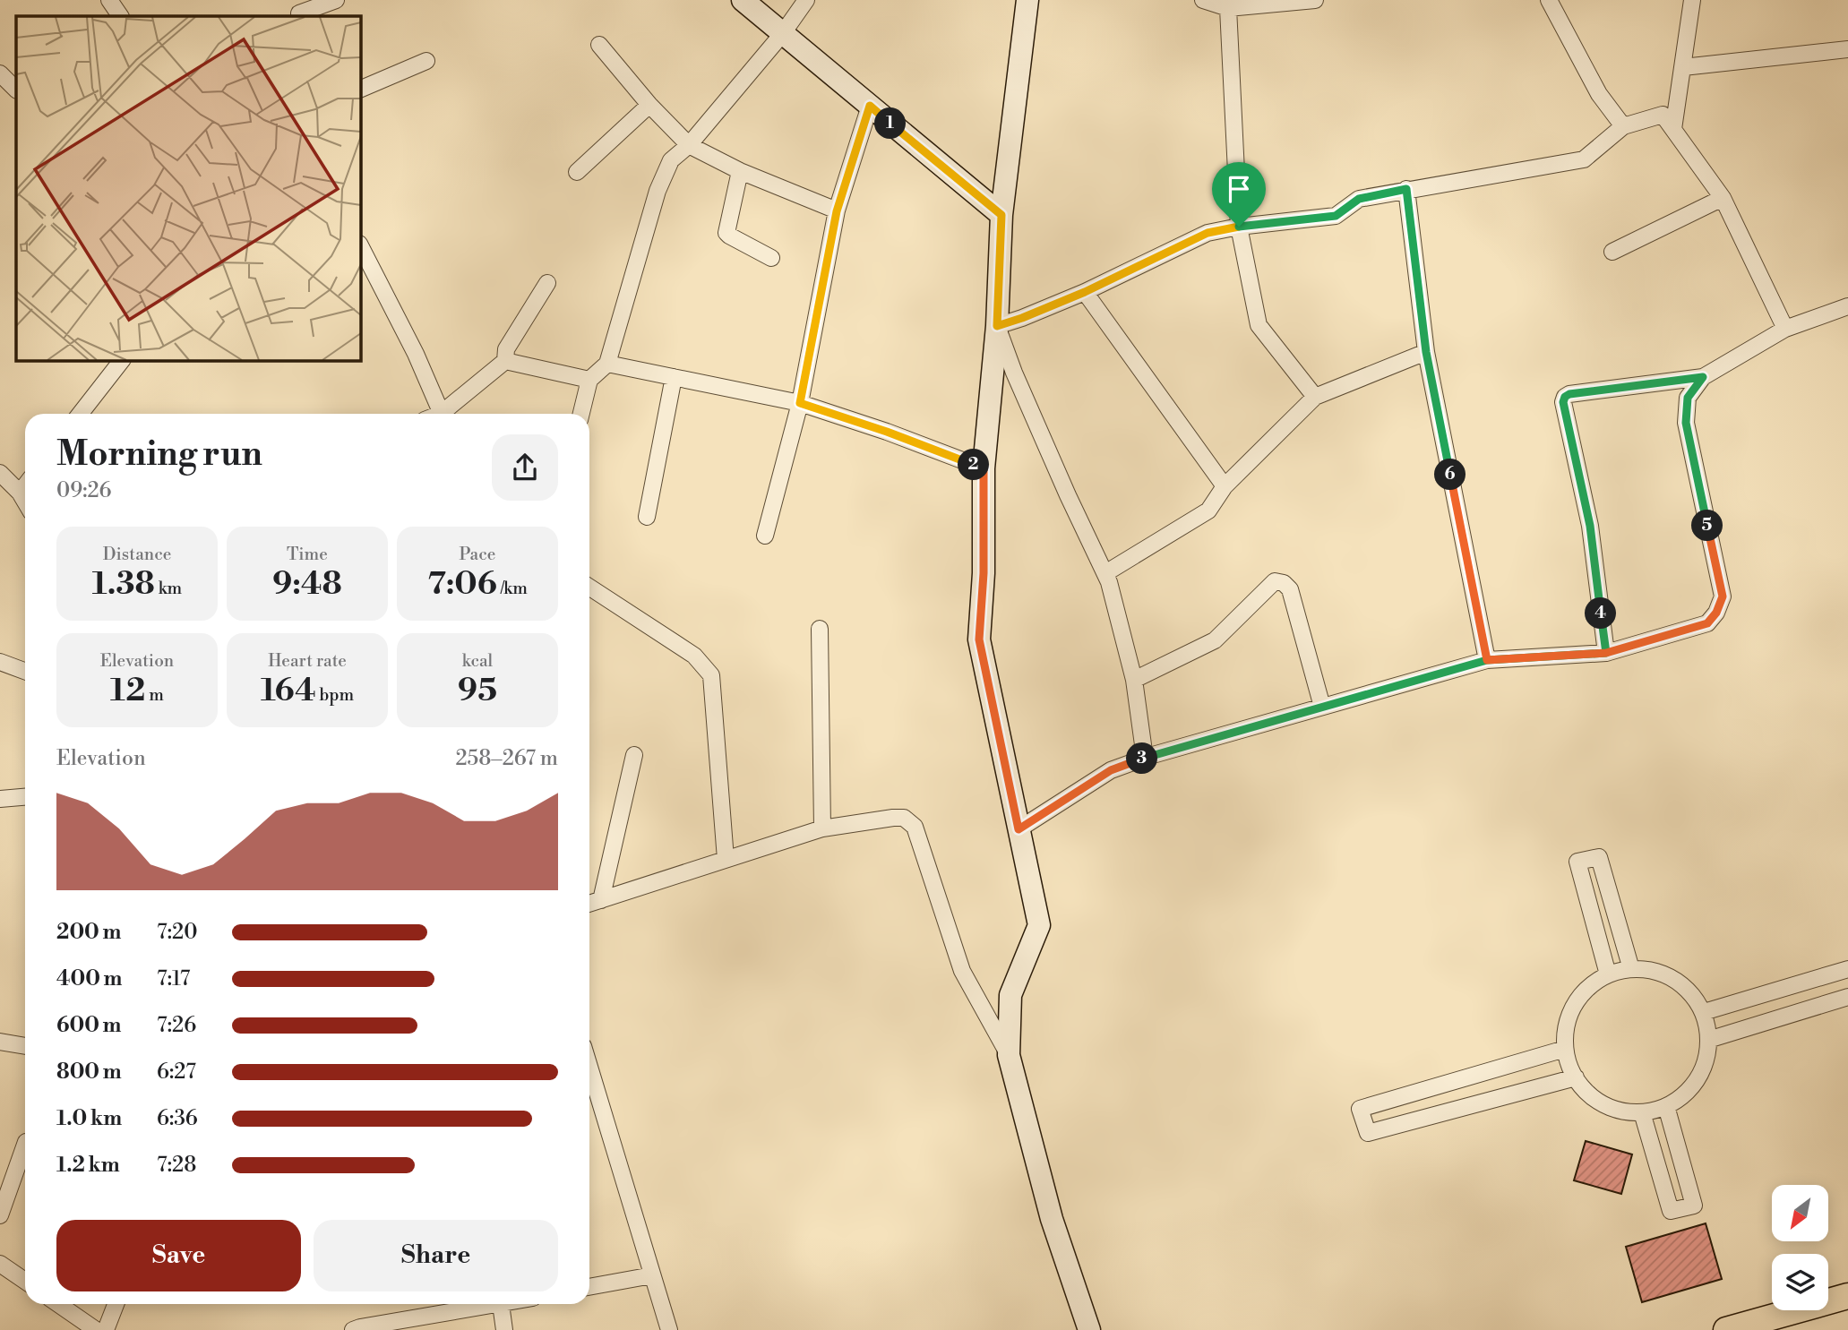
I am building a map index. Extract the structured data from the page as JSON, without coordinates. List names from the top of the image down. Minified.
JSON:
{"north":"bottom left","page":{"pins":["1","2","6","5","4","3"],"heading":["Morning run","09:26"],"stats":[["Distance","1.38 km"],["Time","9:48"],["Pace","7:06 /km"],["Elevation","12 m"],["Heart rate","164 bpm"],["kcal","95"]],"chart":["Elevation","258–267 m"],"list":[{"name":"200 m","note":"7:20"},{"name":"400 m","note":"7:17"},{"name":"600 m","note":"7:26"},{"name":"800 m","note":"6:27"},{"name":"1.0 km","note":"6:36"},{"name":"1.2 km","note":"7:28"}],"buttons":["Save","Share"]}}
